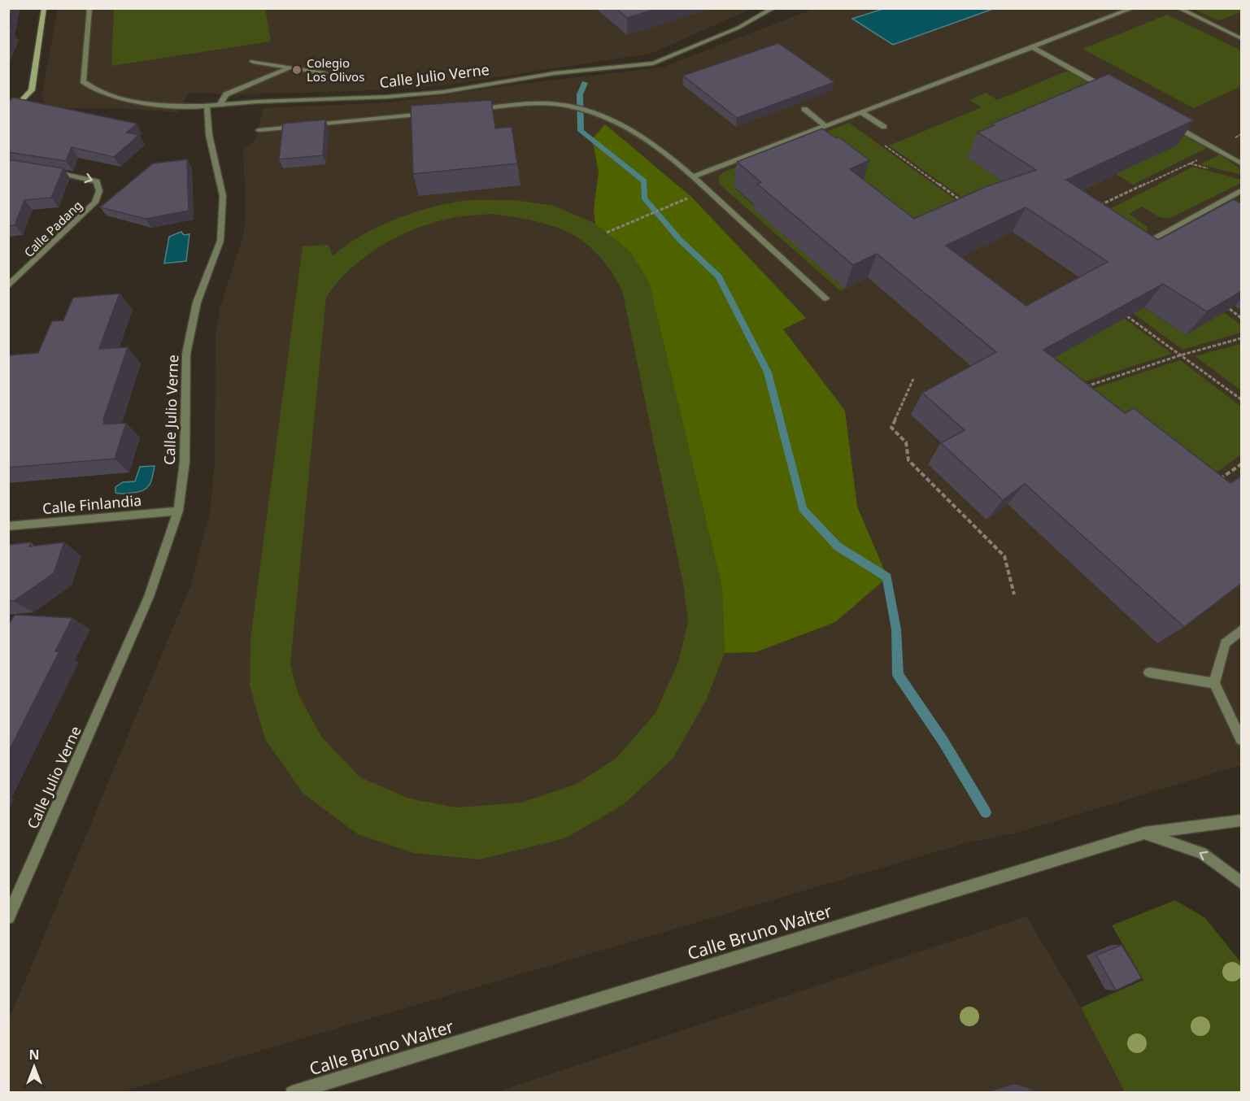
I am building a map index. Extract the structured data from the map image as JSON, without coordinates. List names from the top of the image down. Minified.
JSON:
{"streets":{"street":["Calle Julio Verne","Calle Padang","Calle Finlandia","Calle Bruno Walter"]},"crossings":[["Calle Julio Verne","Calle Finlandia"]],"places":["Colegio Los Olivos"],"north":"top"}
